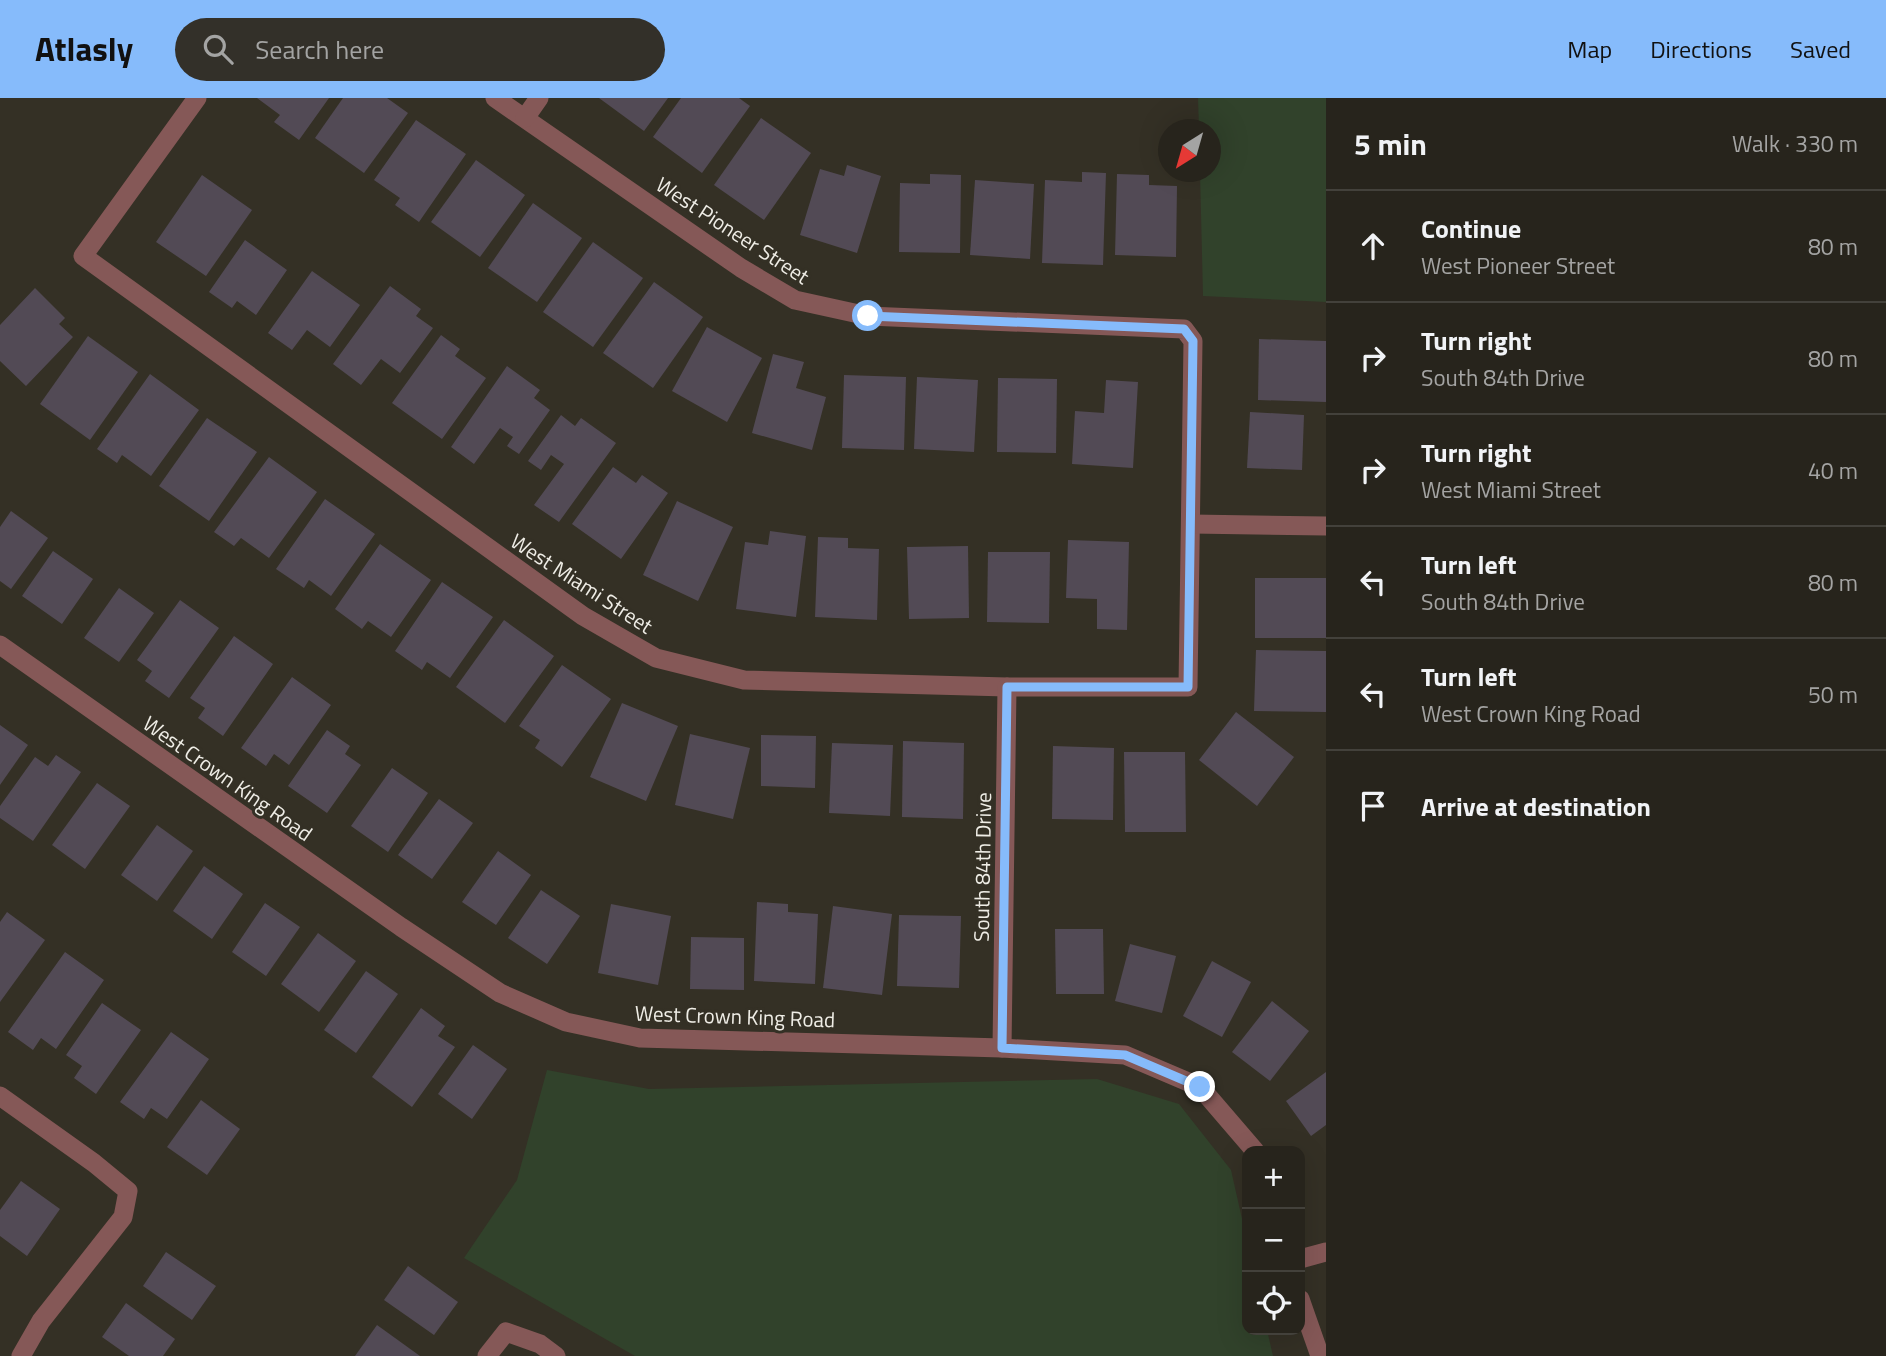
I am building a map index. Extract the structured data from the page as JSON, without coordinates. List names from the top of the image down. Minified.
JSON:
{"streets":{"street":["West Pioneer Street","West Miami Street","West Crown King Road","South 84th Drive"]},"crossings":[["West Pioneer Street","West Miami Street"],["West Miami Street","South 84th Drive"],["West Crown King Road","South 84th Drive"]],"north":"bottom left","page":{"header":"Atlasly","search":"Search here","nav":["Map","Directions","Saved"],"heading":["5 min","Walk · 330 m"],"list":[["Continue","West Pioneer Street","80 m"],["Turn right","South 84th Drive","80 m"],["Turn right","West Miami Street","40 m"],["Turn left","South 84th Drive","80 m"],["Turn left","West Crown King Road","50 m"],"Arrive at destination"],"map_buttons":["+","−"]}}
